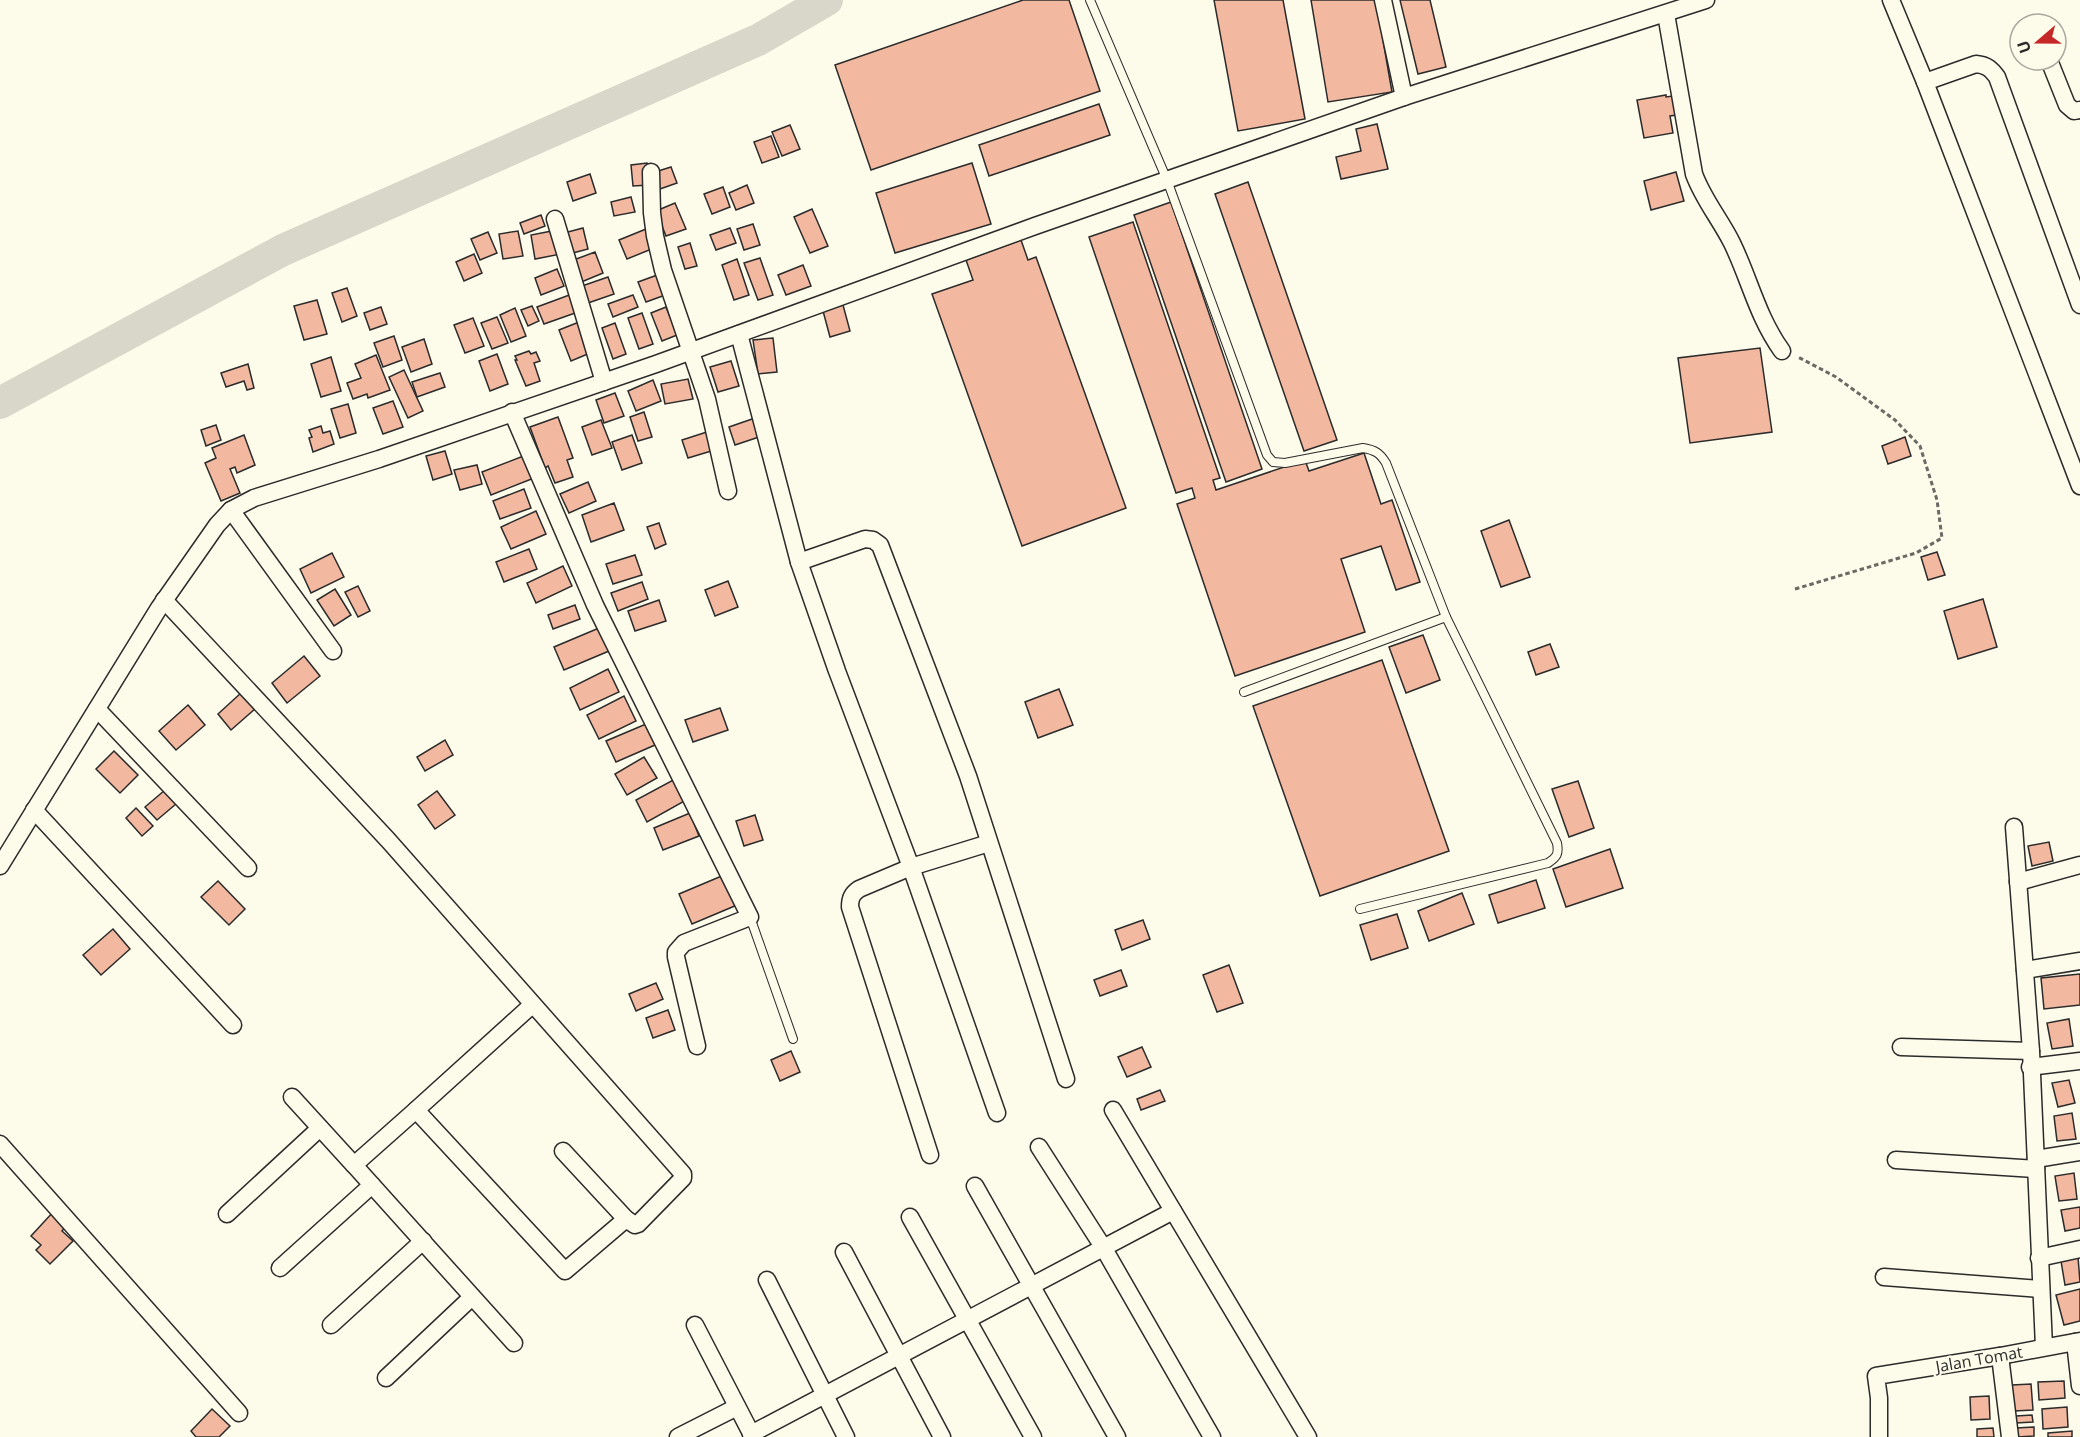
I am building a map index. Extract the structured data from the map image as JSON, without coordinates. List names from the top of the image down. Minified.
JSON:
{"streets":{"street":["Jalan Tomat"]},"north":"left"}
